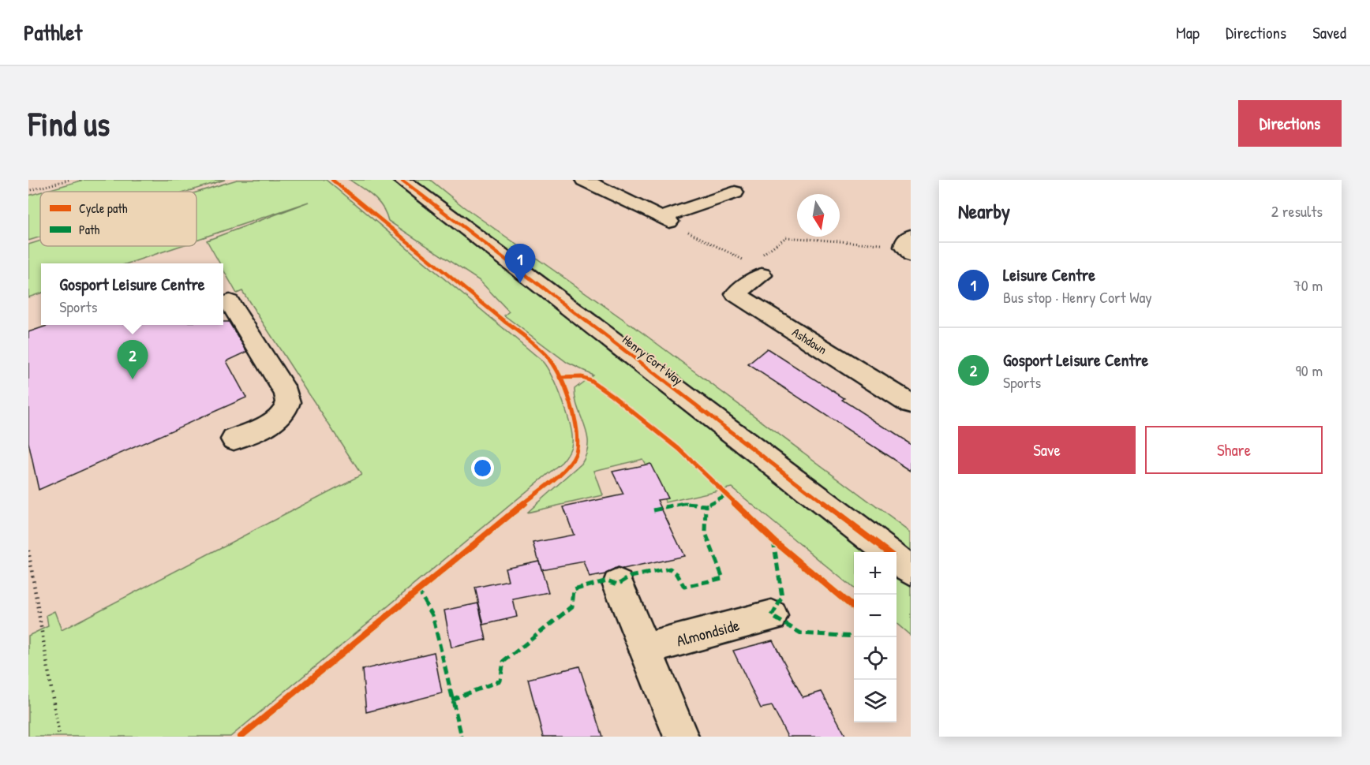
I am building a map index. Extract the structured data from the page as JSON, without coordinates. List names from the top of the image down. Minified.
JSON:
{"streets":{"street":["Ashdown","Henry Cort Way","Almondside"]},"legend":["Cycle path","Path"],"north":"bottom","page":{"header":"Pathlet","nav":["Map","Directions","Saved"],"buttons":["Directions",["Save","Share"]],"title":"Find us","heading":["Nearby","2 results"],"list":[{"mark":"1","name":"Leisure Centre","note":"Bus stop · Henry Cort Way","value":"70 m"},{"mark":"2","name":"Gosport Leisure Centre","note":"Sports","value":"90 m"}],"pins":["1","2"],"popup":["Gosport Leisure Centre","Sports"],"map_buttons":["+","−"]}}
